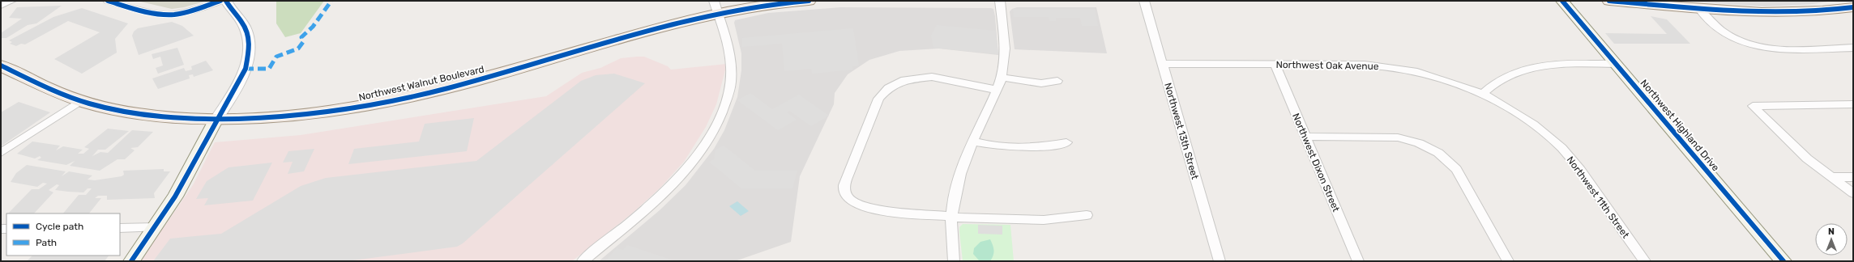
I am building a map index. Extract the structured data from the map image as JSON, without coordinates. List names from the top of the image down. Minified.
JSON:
{"streets":{"main road":["Northwest Walnut Boulevard","Northwest Highland Drive"],"street":["Northwest Oak Avenue","Northwest 13th Street","Northwest Dixon Street","Northwest 11th Street"]},"crossings":[["Northwest Oak Avenue","Northwest 13th Street"],["Northwest Oak Avenue","Northwest Dixon Street"],["Northwest Oak Avenue","Northwest 11th Street"]],"legend":["Cycle path","Path"],"north":"top"}
